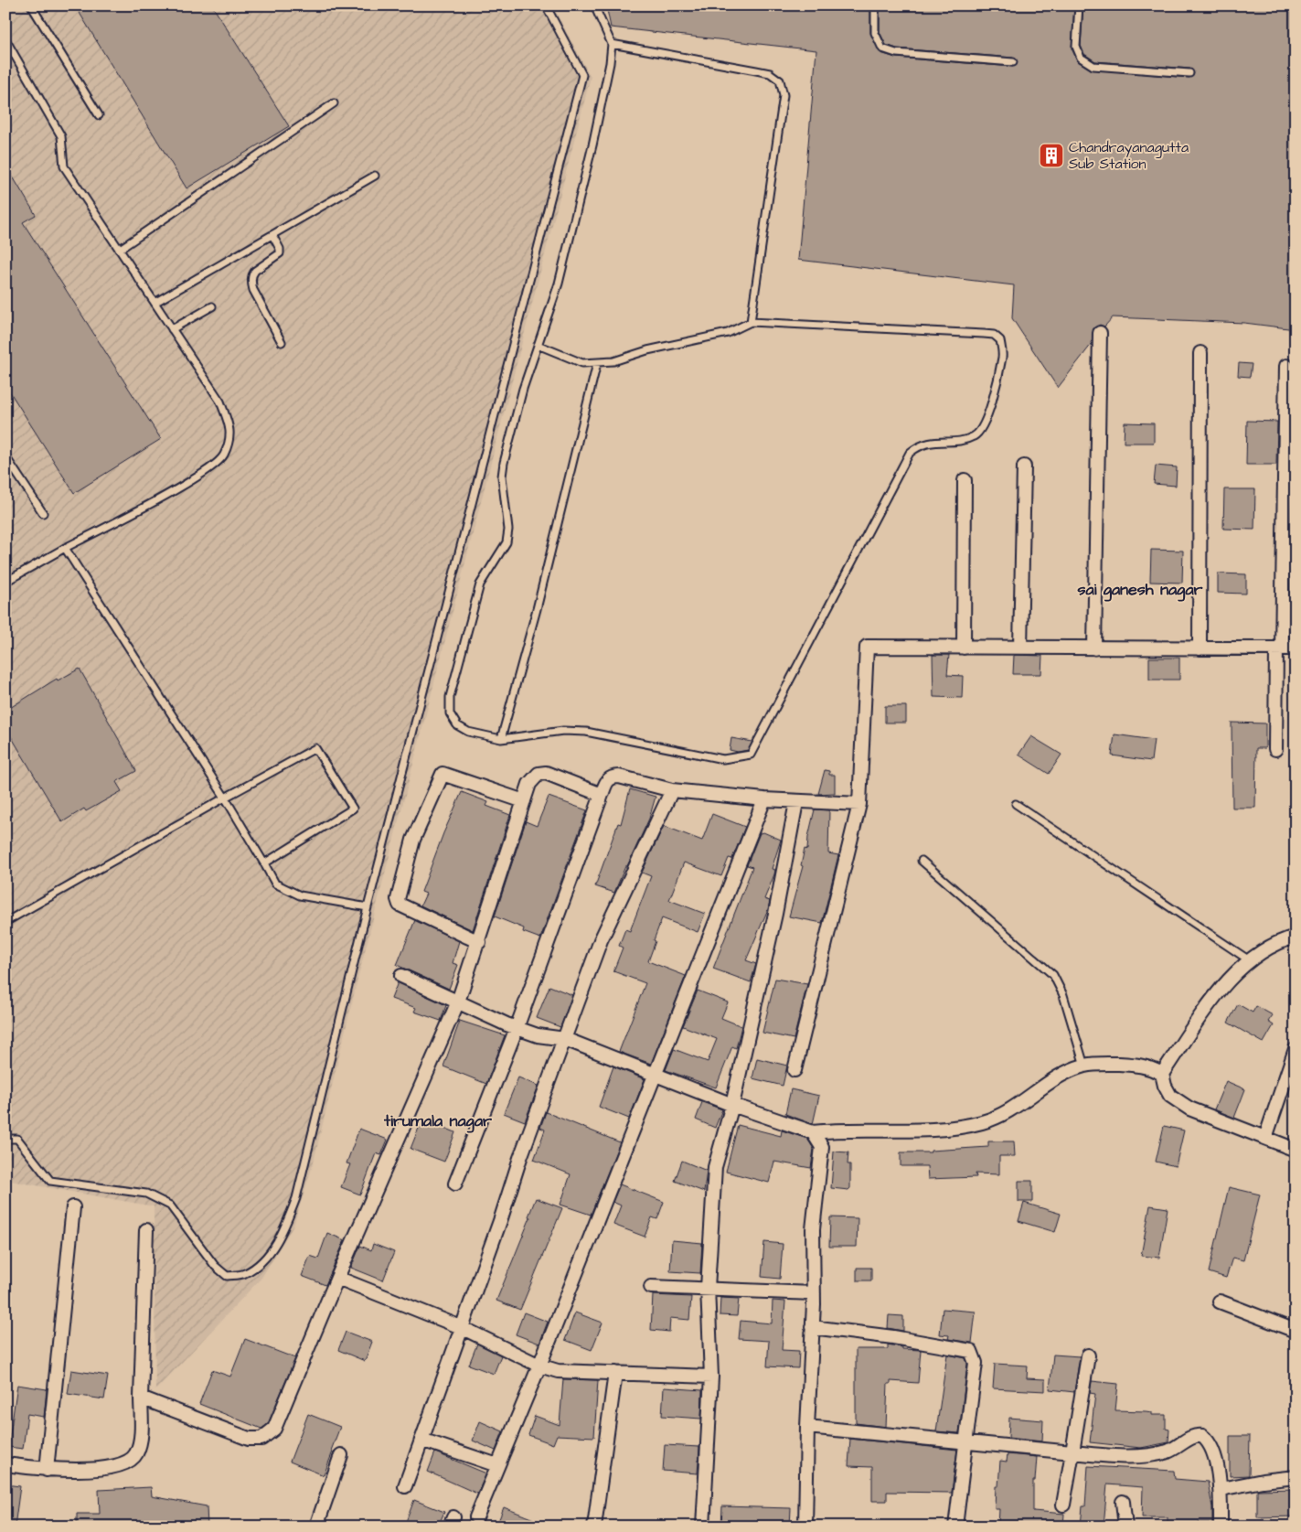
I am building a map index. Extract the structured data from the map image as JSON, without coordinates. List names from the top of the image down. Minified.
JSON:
{"districts":["sai ganesh nagar","tirumala nagar"],"places":{"building":["Chandrayanagutta Sub Station"]}}
